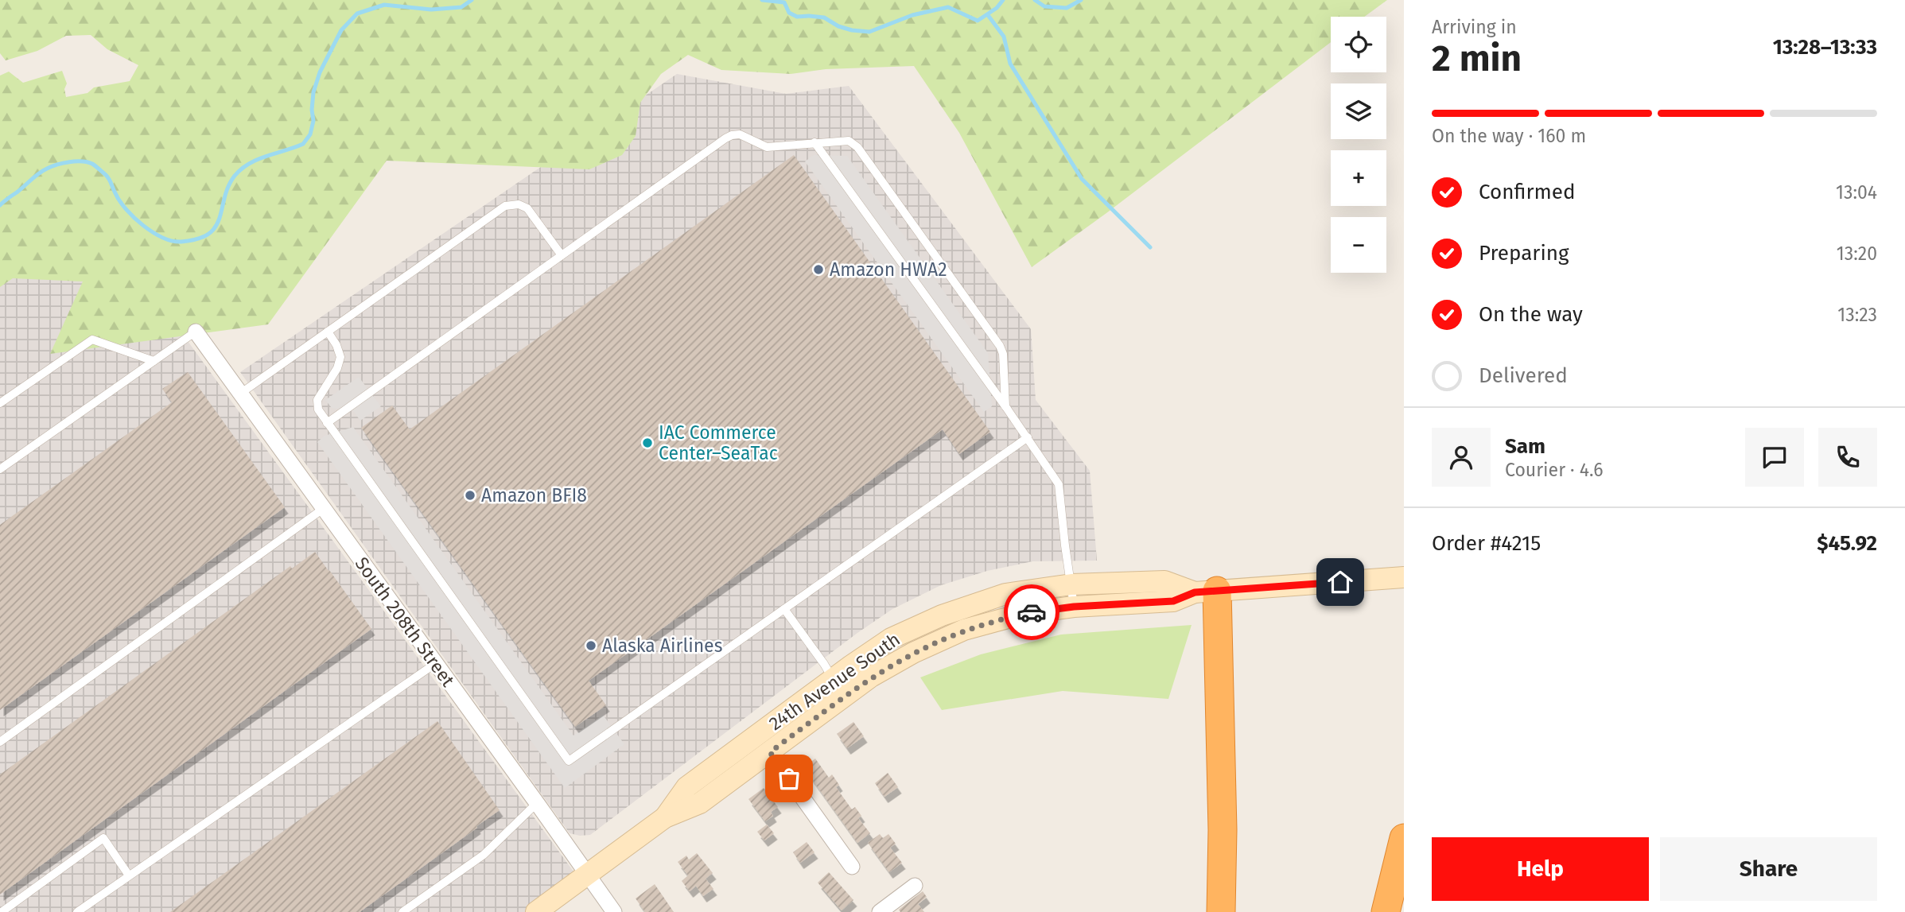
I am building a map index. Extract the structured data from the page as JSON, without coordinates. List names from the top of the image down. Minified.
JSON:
{"streets":{"street":["South 208th Street","24th Avenue South"]},"crossings":[["South 208th Street","24th Avenue South"]],"places":["Amazon HWA2","IAC Commerce Center–SeaTac","Amazon BFI8","Alaska Airlines"],"page":{"heading":["2 min","Arriving in","13:28–13:33"],"panel":["Sam","Courier · 4.6","Order #4215","$45.92"],"map_buttons":["+","−"],"bar":"On the way · 160 m","list":[["Confirmed","13:04"],["Preparing","13:20"],["On the way","13:23"],"Delivered"],"buttons":["Help","Share"]}}
